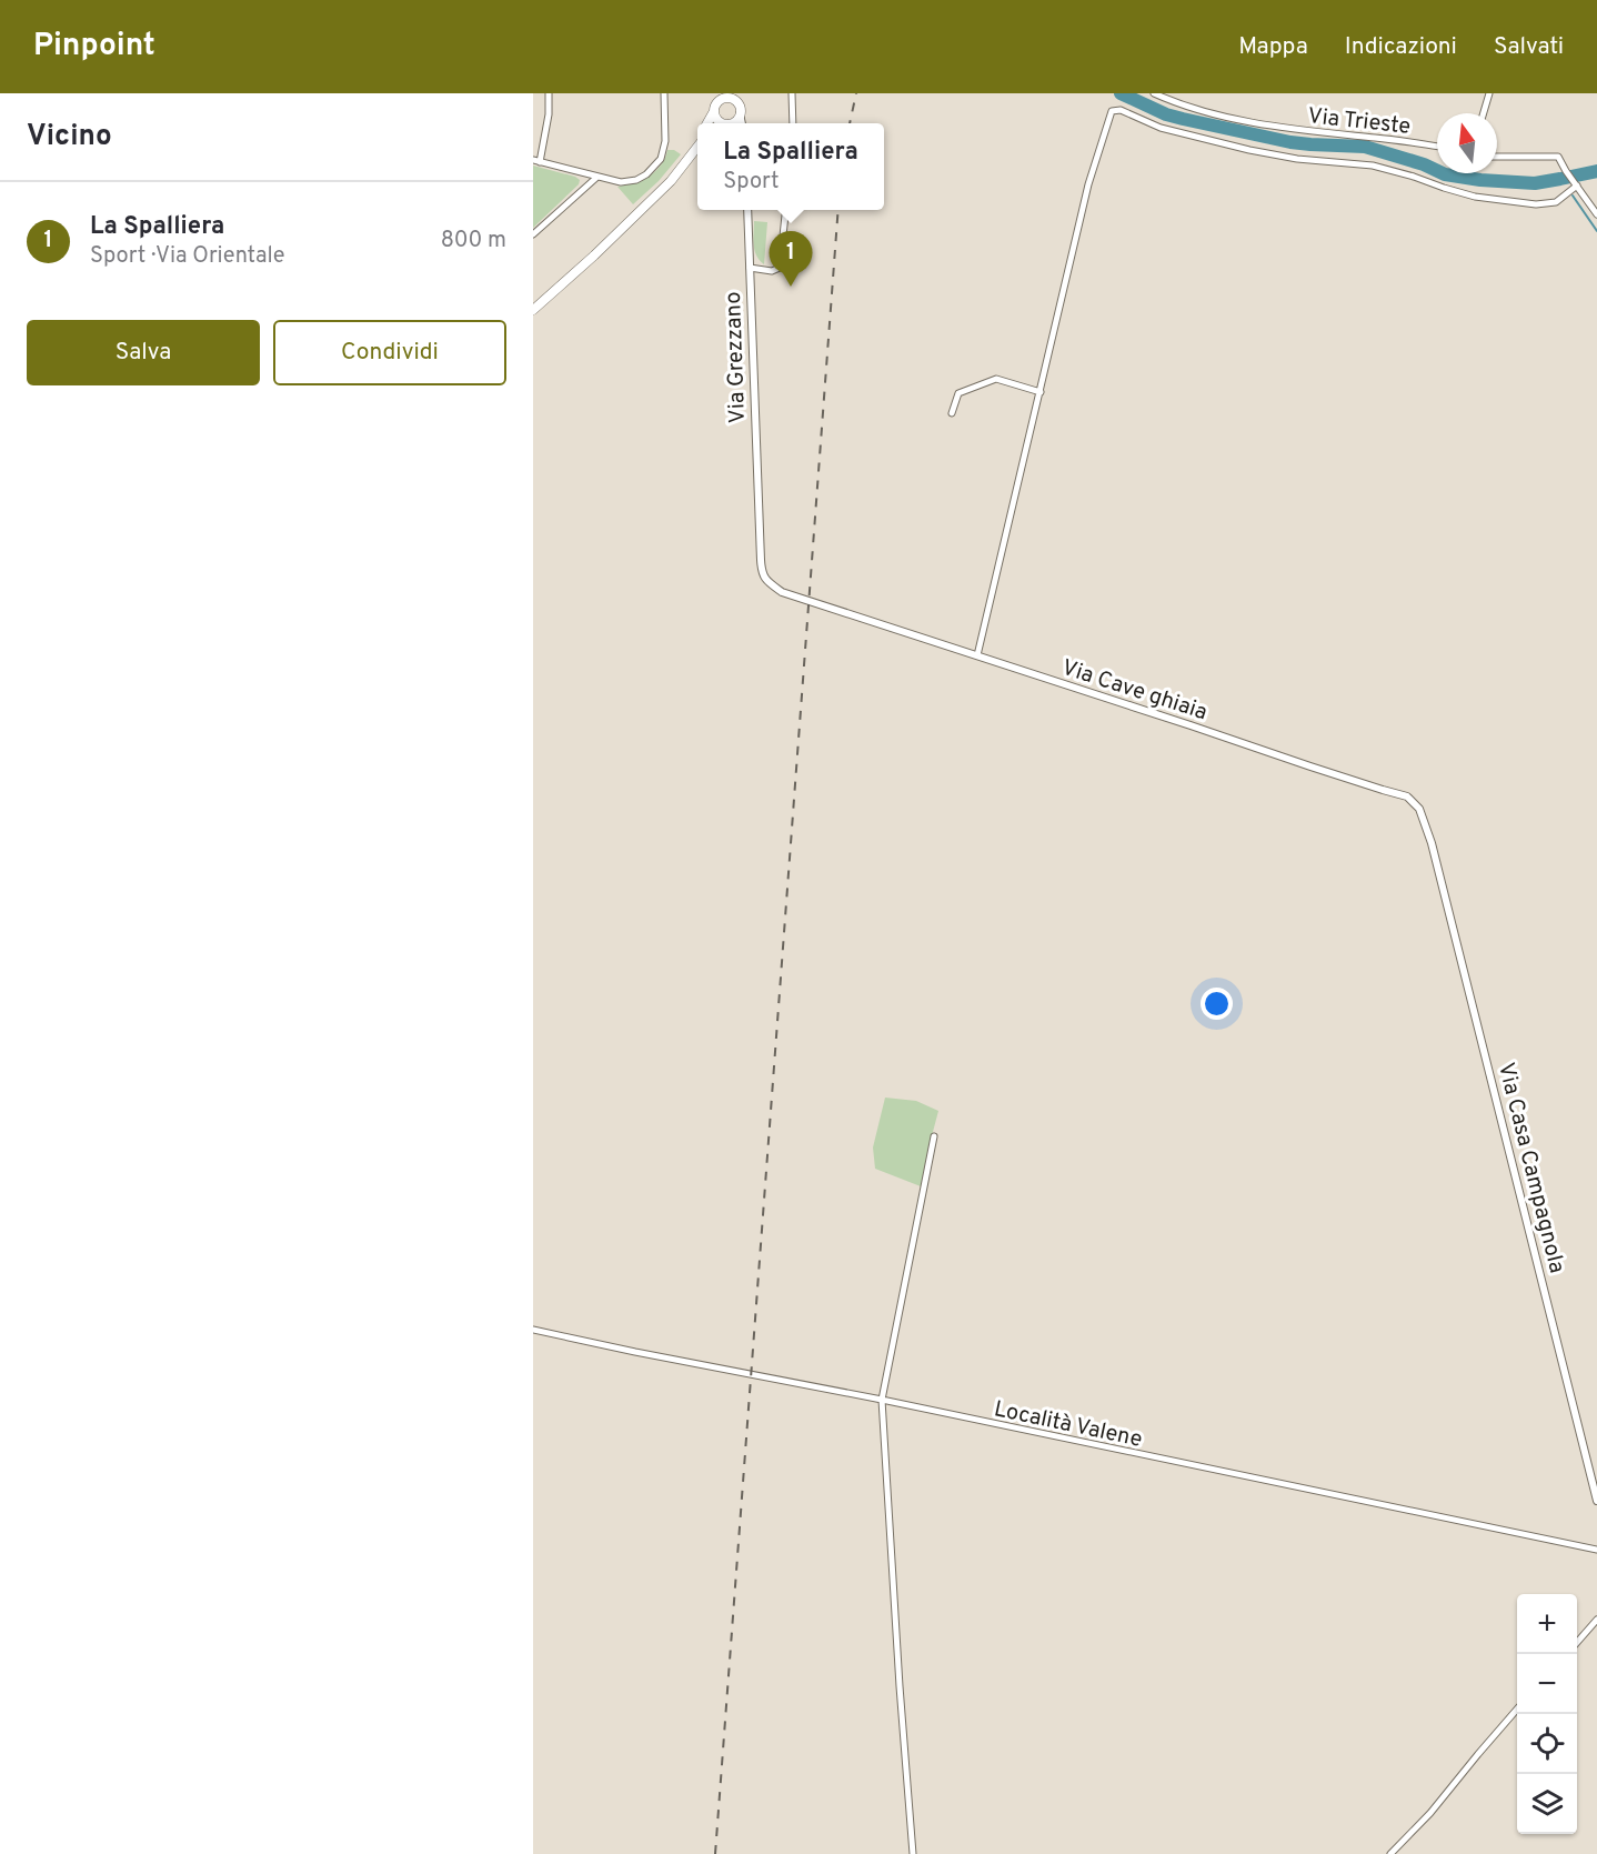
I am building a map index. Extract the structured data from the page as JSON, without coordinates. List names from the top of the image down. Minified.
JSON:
{"streets":{"street":["Via Trieste","Via Grezzano","Via Cave ghiaia","Via Casa Campagnola","Località Valene"]},"crossings":[["Via Grezzano","Via Cave ghiaia"],["Via Cave ghiaia","Via Casa Campagnola"]],"north":"top","page":{"header":"Pinpoint","nav":["Mappa","Indicazioni","Salvati"],"heading":"Vicino","popup":["La Spalliera","Sport"],"list":[{"mark":"1","name":"La Spalliera","note":"Sport · Via Orientale","value":"800 m"}],"pins":"1","buttons":["Salva","Condividi"],"map_buttons":["+","−"]}}
